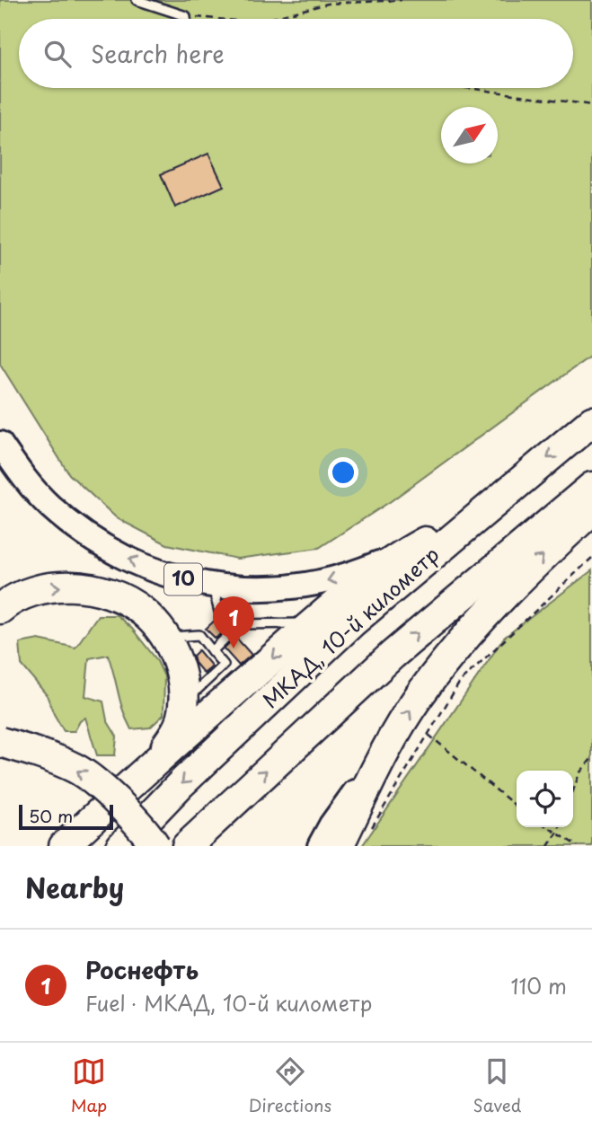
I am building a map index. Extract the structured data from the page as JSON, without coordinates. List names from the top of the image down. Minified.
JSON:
{"streets":{"highway":["10","МКАД, 10-й километр"]},"crossings":[["10","МКАД, 10-й километр"]],"scale_bar":"50 m","north":"top right","page":{"search":"Search here","pins":"1","scale":"50 m","heading":"Nearby","list":[{"mark":"1","name":"Роснефть","note":"Fuel · МКАД, 10-й километр","value":"110 m"}],"nav":["Map","Directions","Saved"]}}
